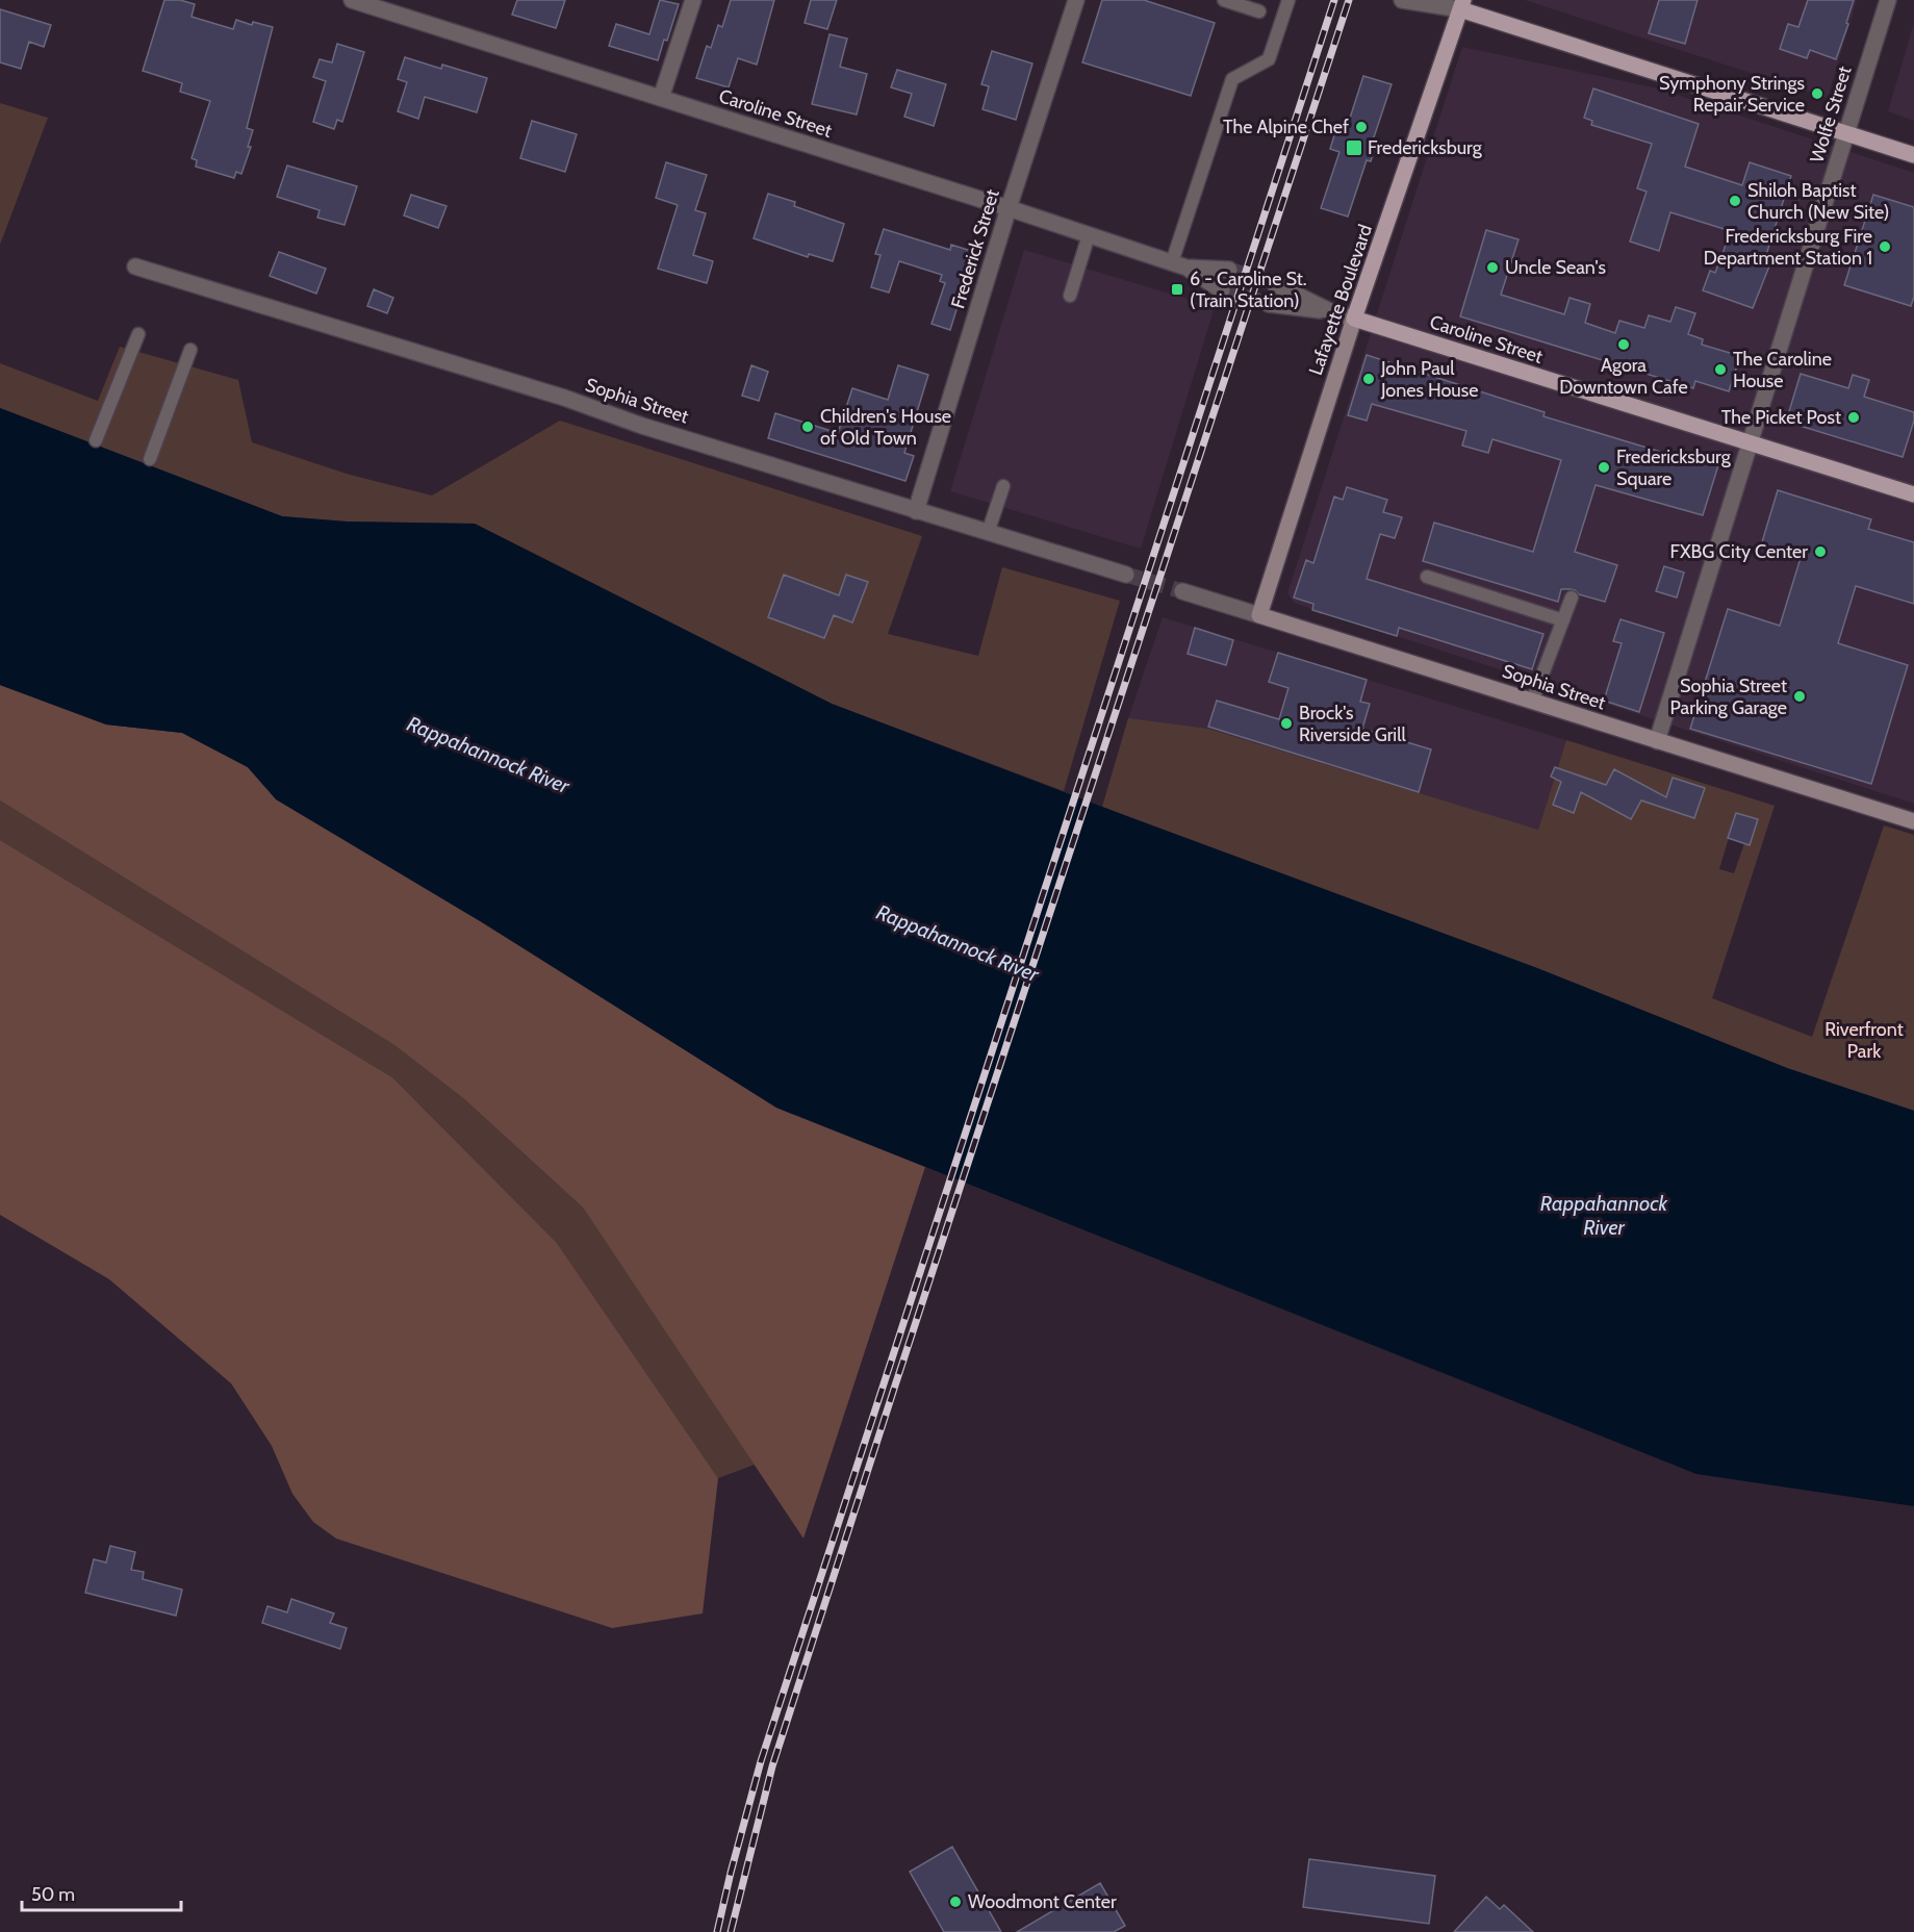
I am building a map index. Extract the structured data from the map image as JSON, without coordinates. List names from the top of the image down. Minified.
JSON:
{"streets":{"main road":["Caroline Street","Lafayette Boulevard","Sophia Street"],"street":["Wolfe Street","Frederick Street"]},"crossings":[["Caroline Street","Wolfe Street"],["Caroline Street","Frederick Street"],["Caroline Street","Lafayette Boulevard"],["Wolfe Street","Sophia Street"],["Frederick Street","Sophia Street"],["Lafayette Boulevard","Sophia Street"]],"water":["Rappahannock River"],"parks":["Riverfront Park"],"places":{"other":["Symphony Strings Repair Service","The Alpine Chef","Shiloh Baptist Church (New Site)","Fredericksburg Fire Department Station 1","Uncle Sean's","Agora Downtown Cafe","The Caroline House","John Paul Jones House","The Picket Post","Children's House of Old Town","Fredericksburg Square","FXBG City Center","Sophia Street Parking Garage","Brock's Riverside Grill","Woodmont Center"],"transit":["Fredericksburg","6 - Caroline St. (Train Station)"]},"scale_bar":"50 m"}
